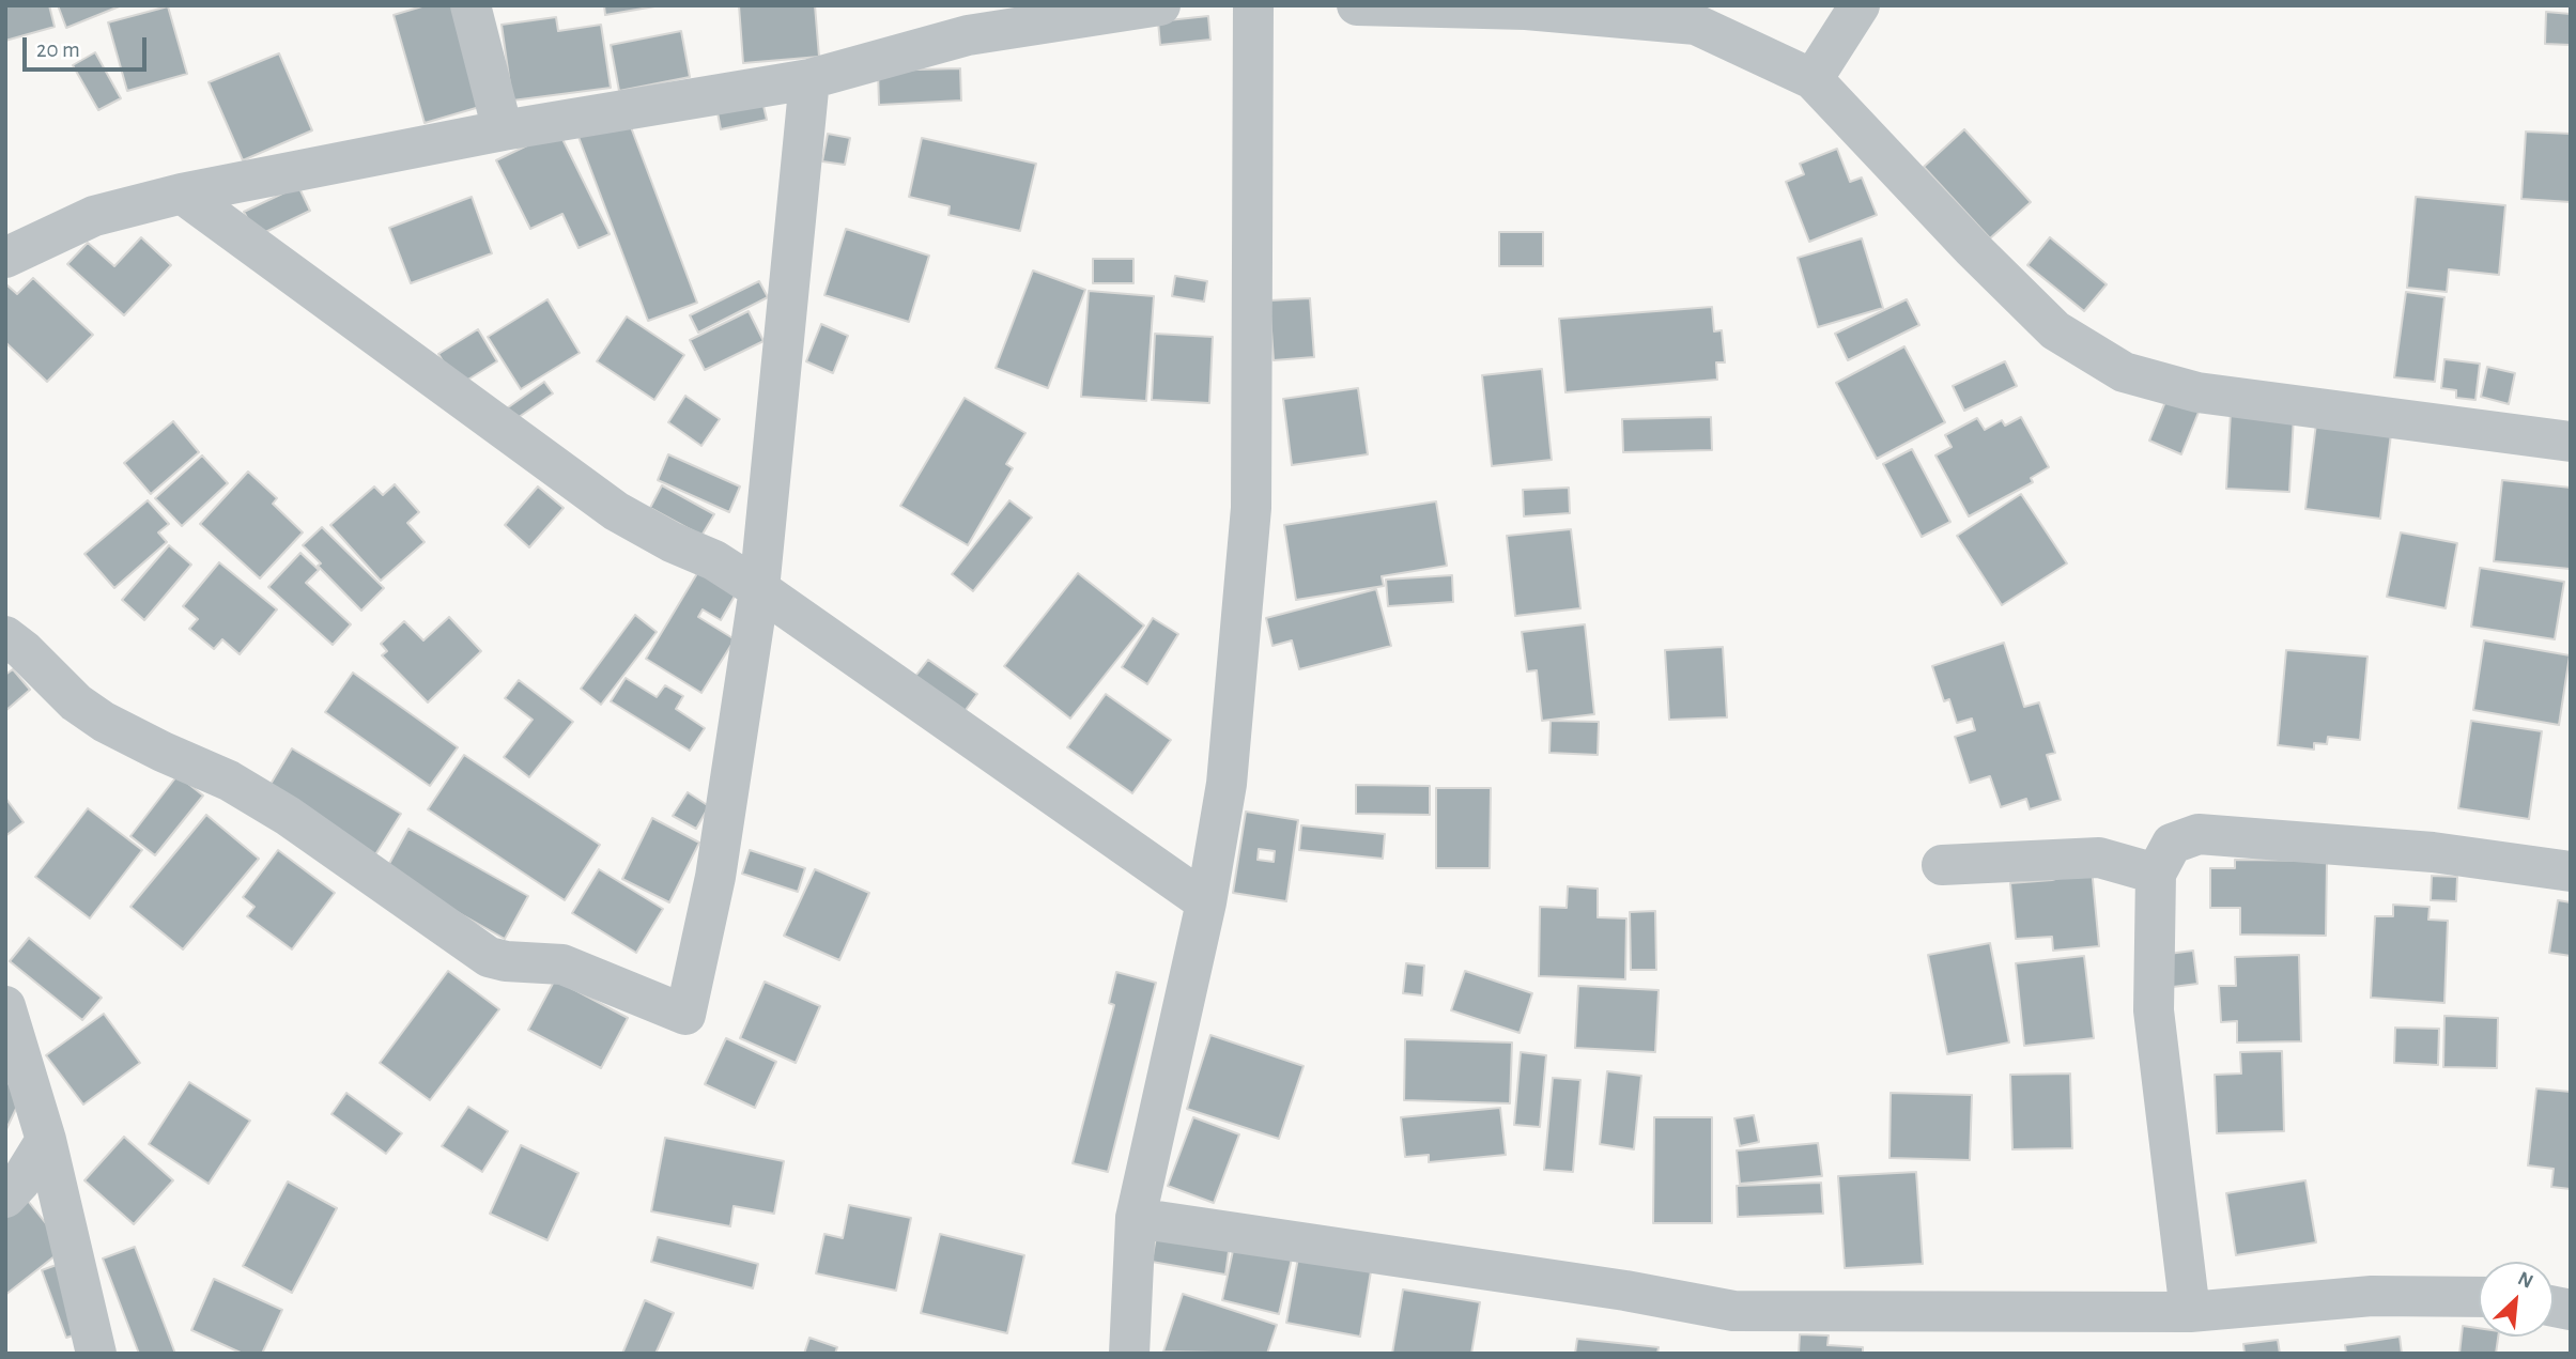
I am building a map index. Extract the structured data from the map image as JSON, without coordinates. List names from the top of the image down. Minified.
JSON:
{"scale_bar":"20 m","north":"top right"}
